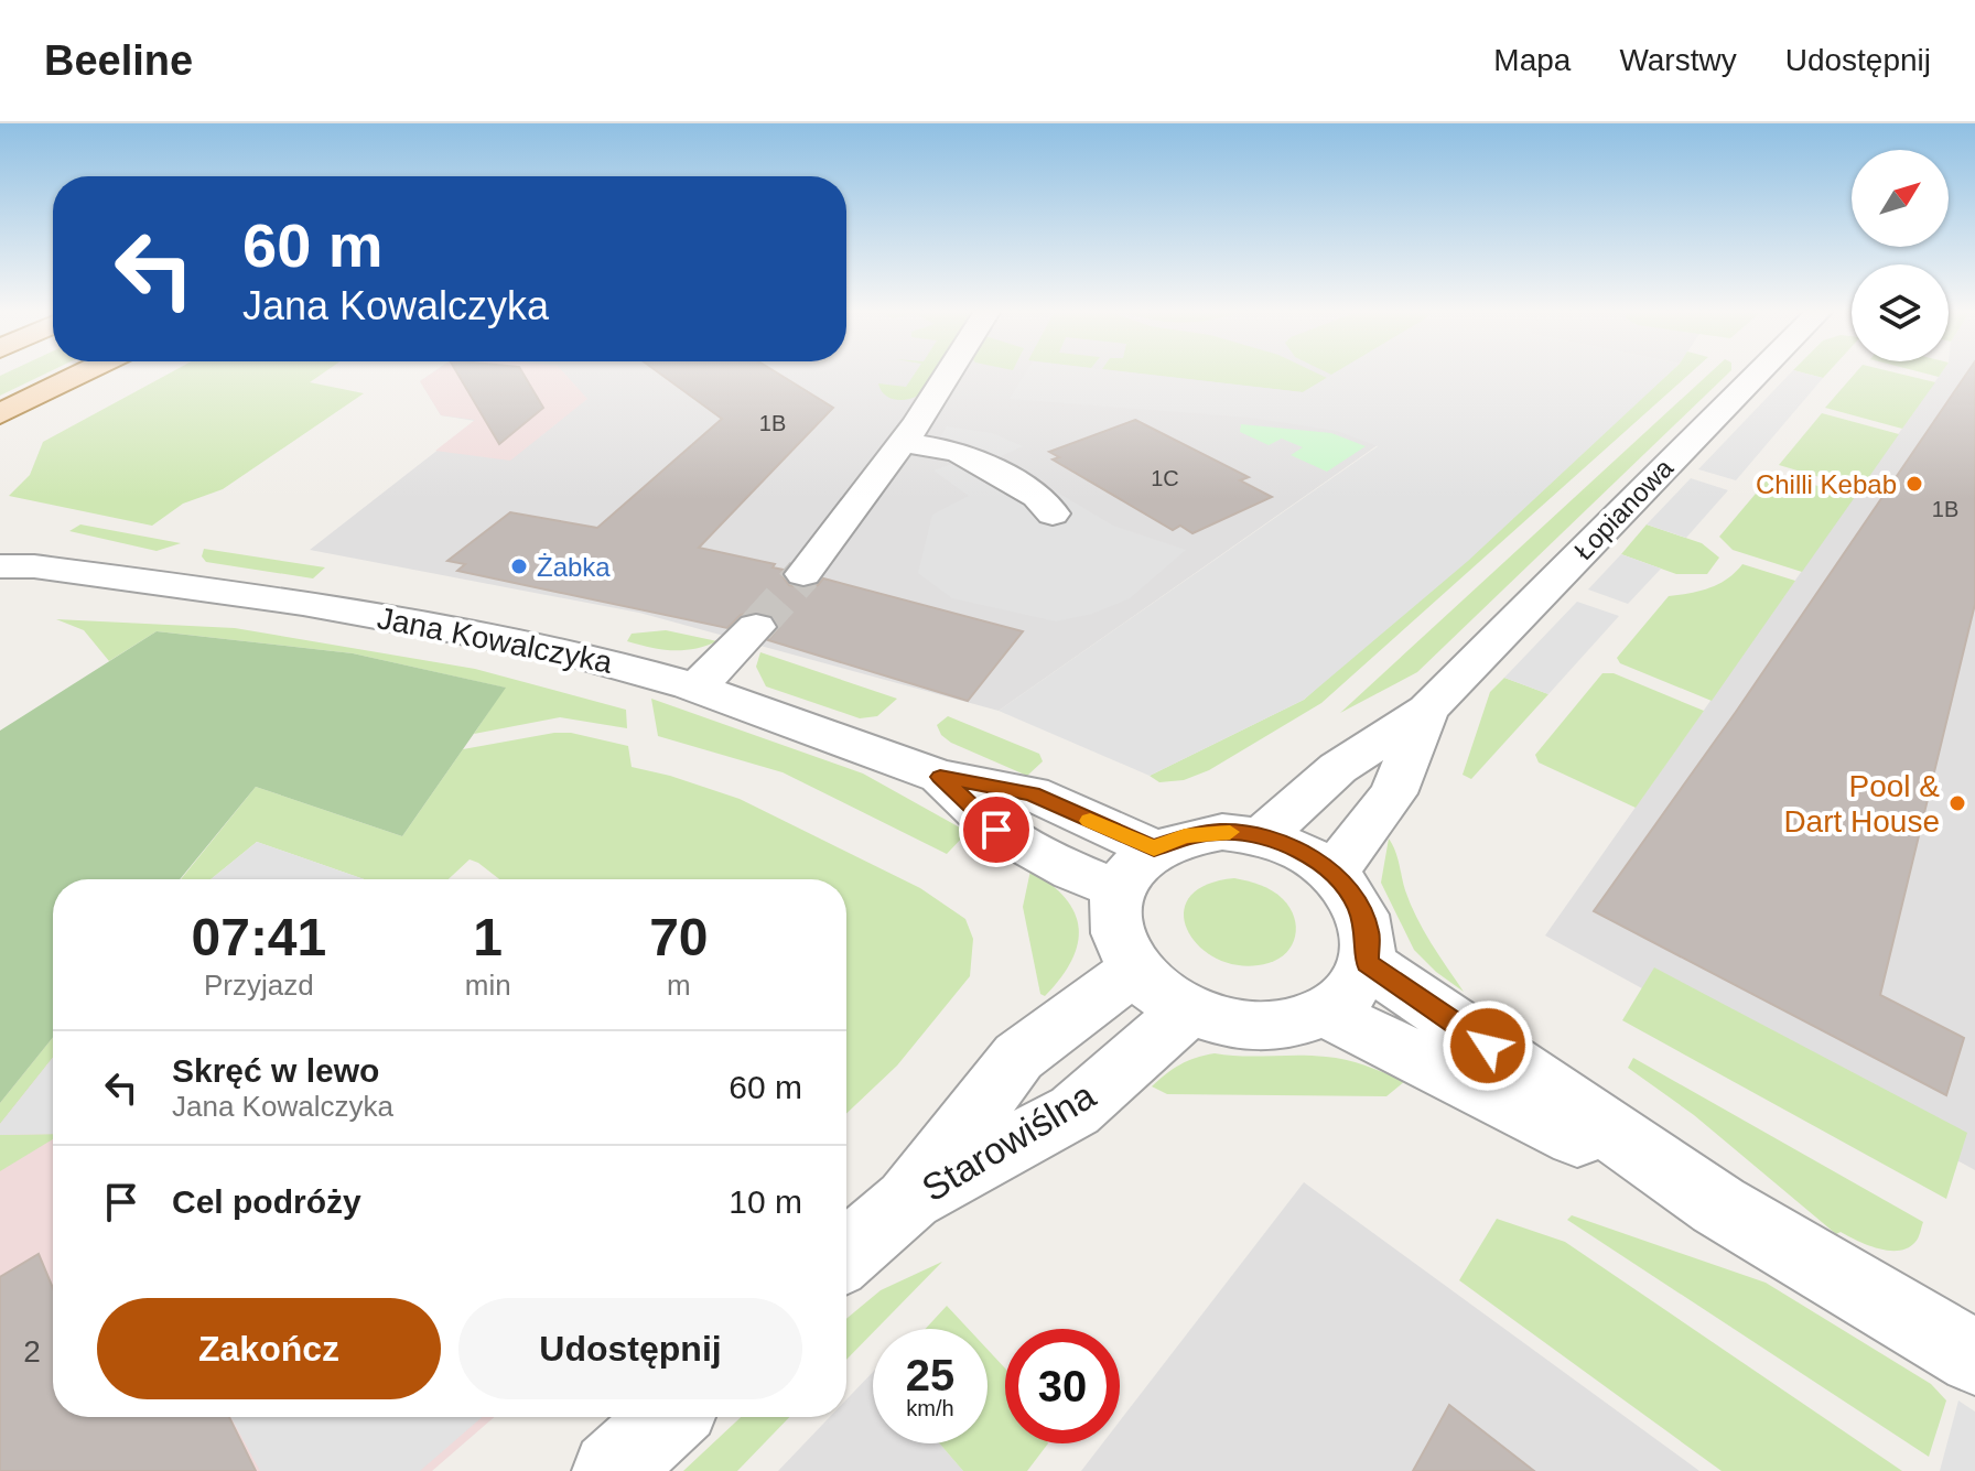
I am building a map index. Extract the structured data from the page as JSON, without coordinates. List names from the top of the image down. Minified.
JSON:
{"streets":{"street":["Łopianowa","Jana Kowalczyka","Starowiślna"]},"crossings":[["Łopianowa","Jana Kowalczyka"],["Łopianowa","Starowiślna"],["Jana Kowalczyka","Starowiślna"]],"places":["Chilli Kebab","Żabka","Pool & Dart House"],"house_numbers":["1B","1C","1B","2"],"north":"top right","page":{"header":"Beeline","nav":["Mapa","Warstwy","Udostępnij"],"turn":["60 m","Jana Kowalczyka"],"eta":["07:41","Przyjazd","1","min","70","m"],"list":[{"name":"Skręć w lewo","note":"Jana Kowalczyka","value":"60 m"},{"name":"Cel podróży","value":"10 m"}],"buttons":["Zakończ","Udostępnij"],"speed":"25 km/h","limit":"30"}}
